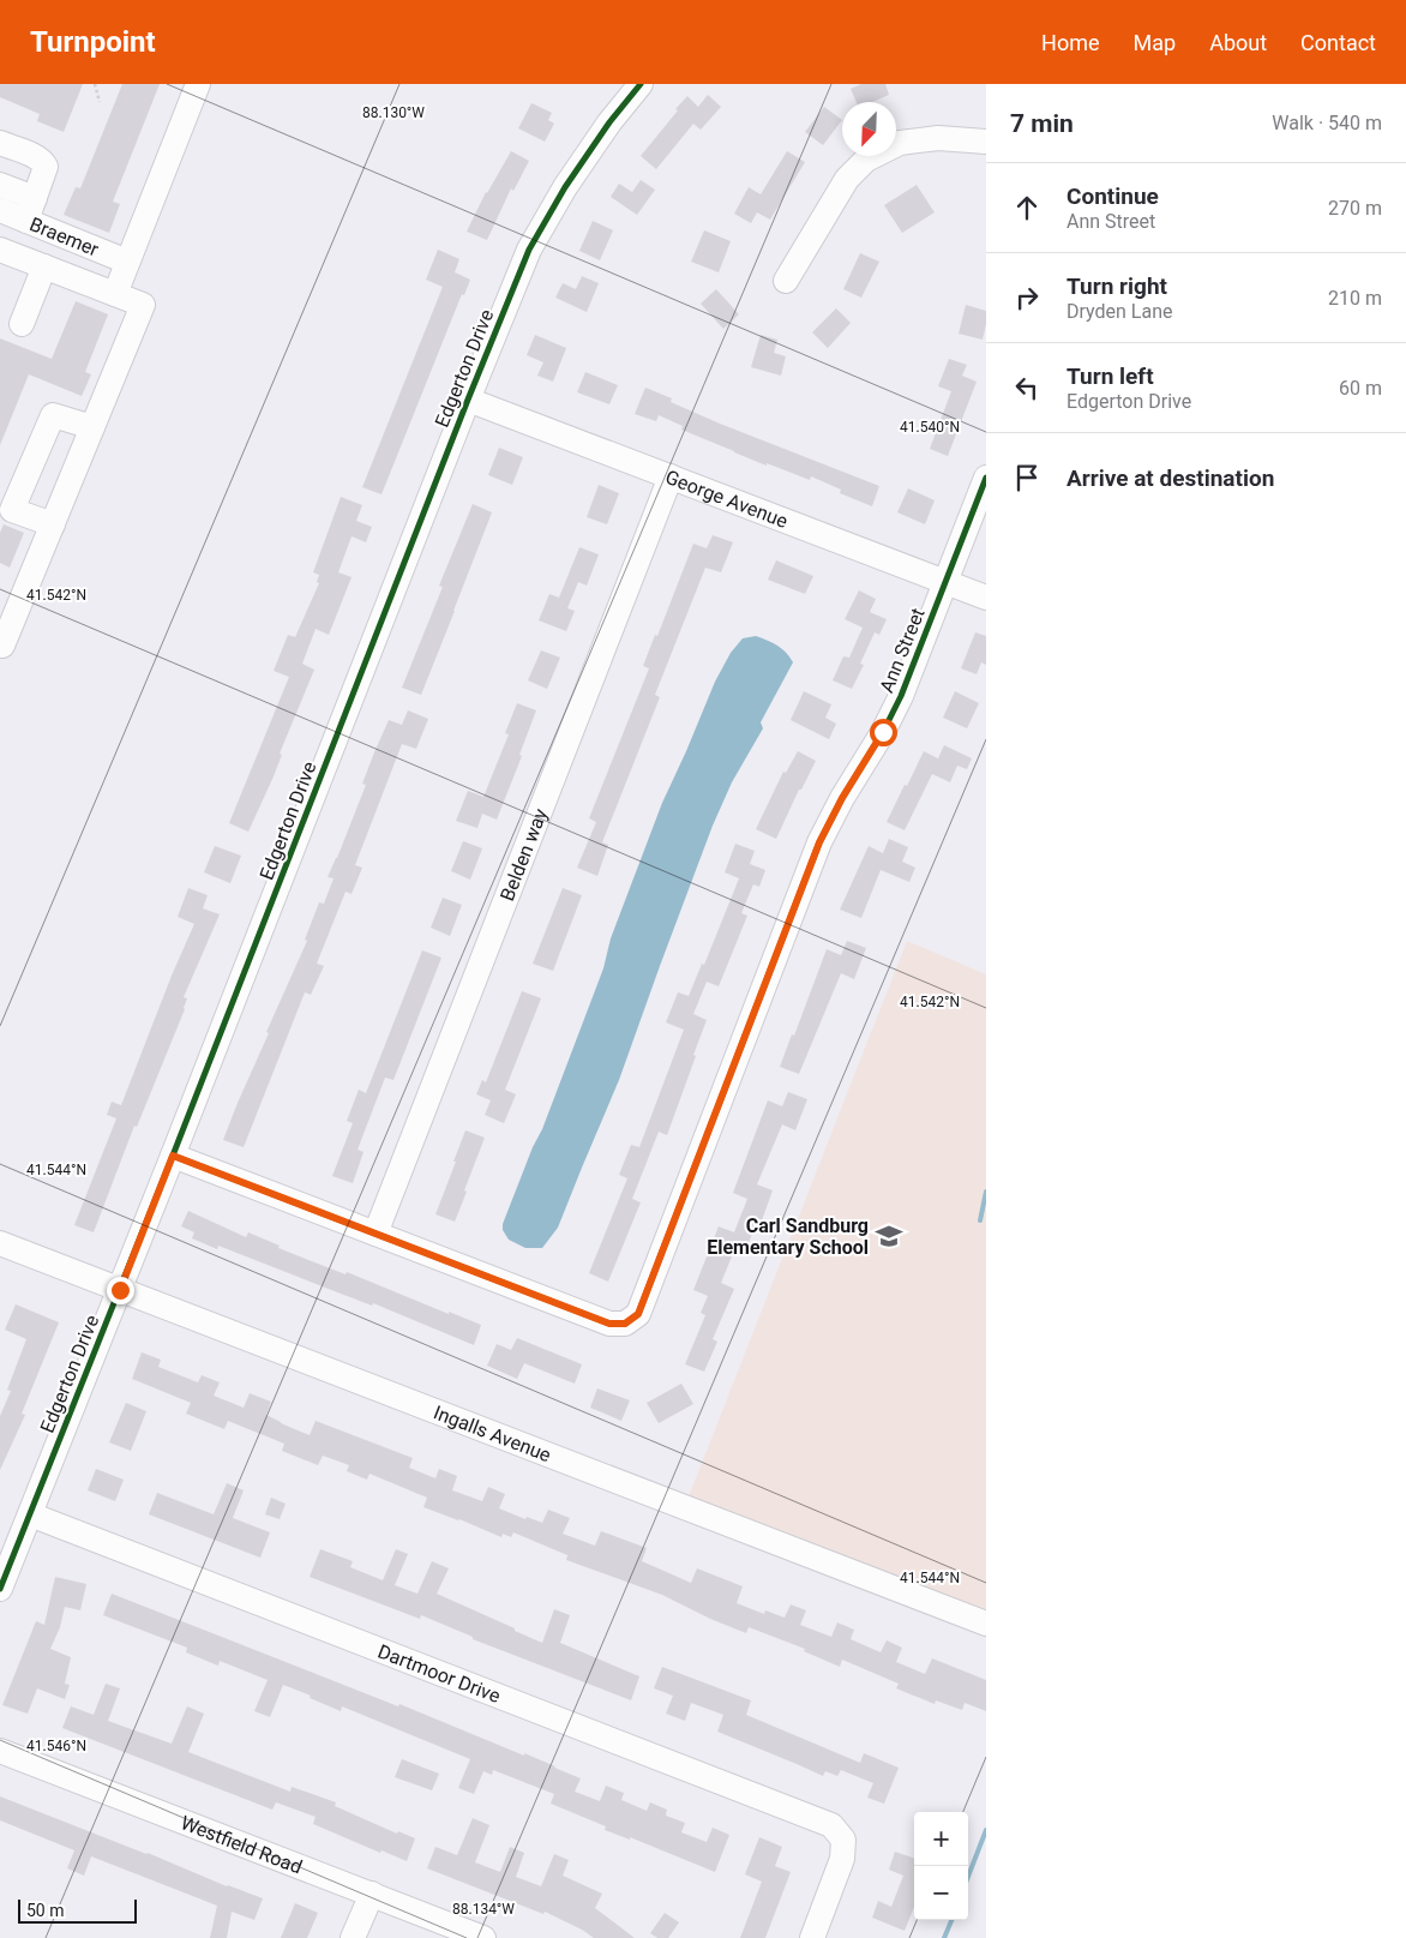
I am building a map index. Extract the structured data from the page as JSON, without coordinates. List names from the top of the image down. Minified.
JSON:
{"streets":{"street":["Braemer","Edgerton Drive","George Avenue","Ann Street","Belden way","Ingalls Avenue","Dartmoor Drive","Westfield Road"]},"crossings":[["Edgerton Drive","George Avenue"],["Edgerton Drive","Ingalls Avenue"],["Edgerton Drive","Dartmoor Drive"],["George Avenue","Ann Street"],["George Avenue","Belden way"],["Ann Street","Belden way"]],"places":{"school or university":["Carl Sandburg Elementary School"]},"scale_bar":"50 m","north":"bottom left","page":{"header":"Turnpoint","nav":["Home","Map","About","Contact"],"heading":["7 min","Walk · 540 m"],"list":[["Continue","Ann Street","270 m"],["Turn right","Dryden Lane","210 m"],["Turn left","Edgerton Drive","60 m"],"Arrive at destination"],"map_buttons":["+","−"],"scale":"50 m"},"coordinates":["88.130°W","41.540°N","41.542°N","41.544°N","41.546°N","88.134°W"]}
